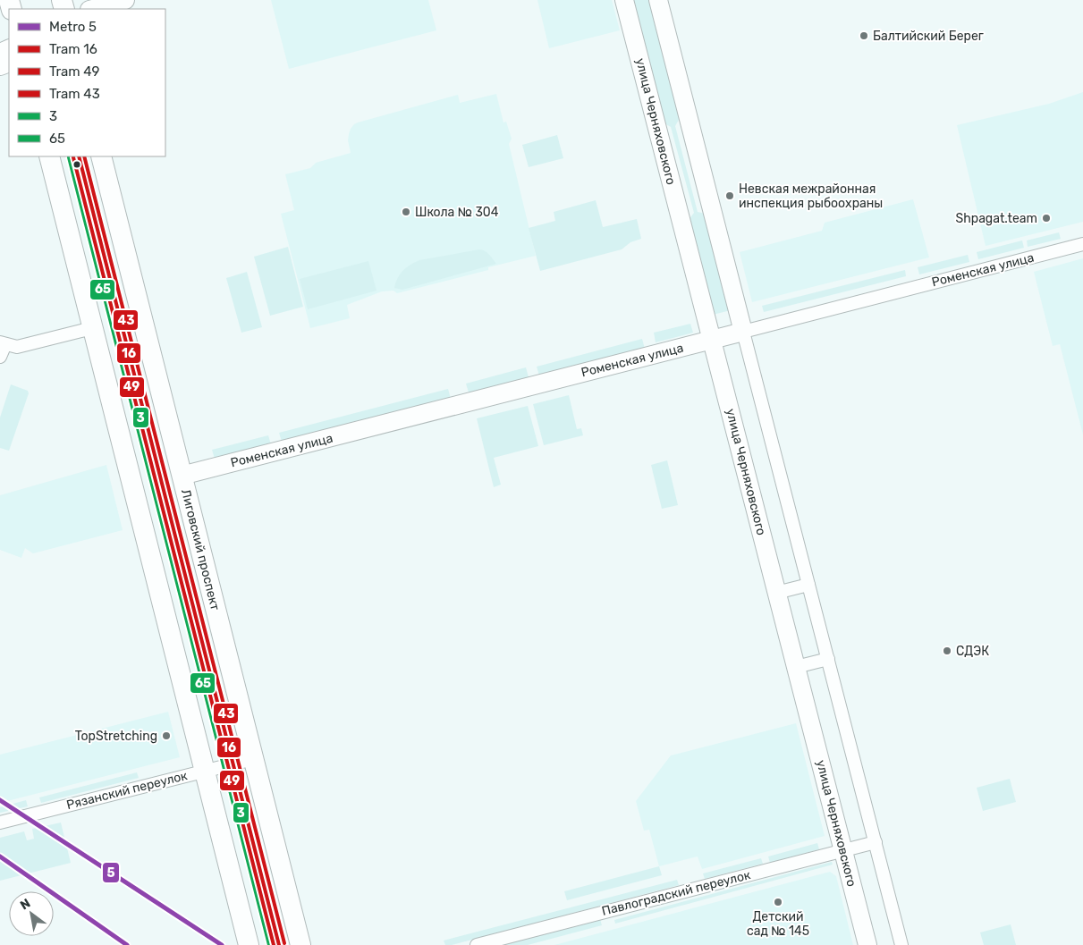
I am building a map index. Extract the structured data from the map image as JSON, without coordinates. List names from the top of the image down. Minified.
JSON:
{"streets":{"main road":["Лиговский проспект"],"street":["улица Черняховского","Роменская улица","Рязанский переулок","Павлоградский переулок"]},"crossings":[["улица Черняховского","Роменская улица"],["улица Черняховского","Павлоградский переулок"],["Роменская улица","Лиговский проспект"],["Лиговский проспект","Рязанский переулок"]],"places":["Балтийский Берег","Невская межрайонная инспекция рыбоохраны","Школа № 304","Shpagat.team","СДЭК","TopStretching","Детский сад № 145"],"lines":["tram line 16","tram line 43","transit line 3","tram line 49","transit line 65","metro line 5"],"legend":["Metro 5","Tram 16","Tram 49","Tram 43","3","65"],"north":"top left"}
